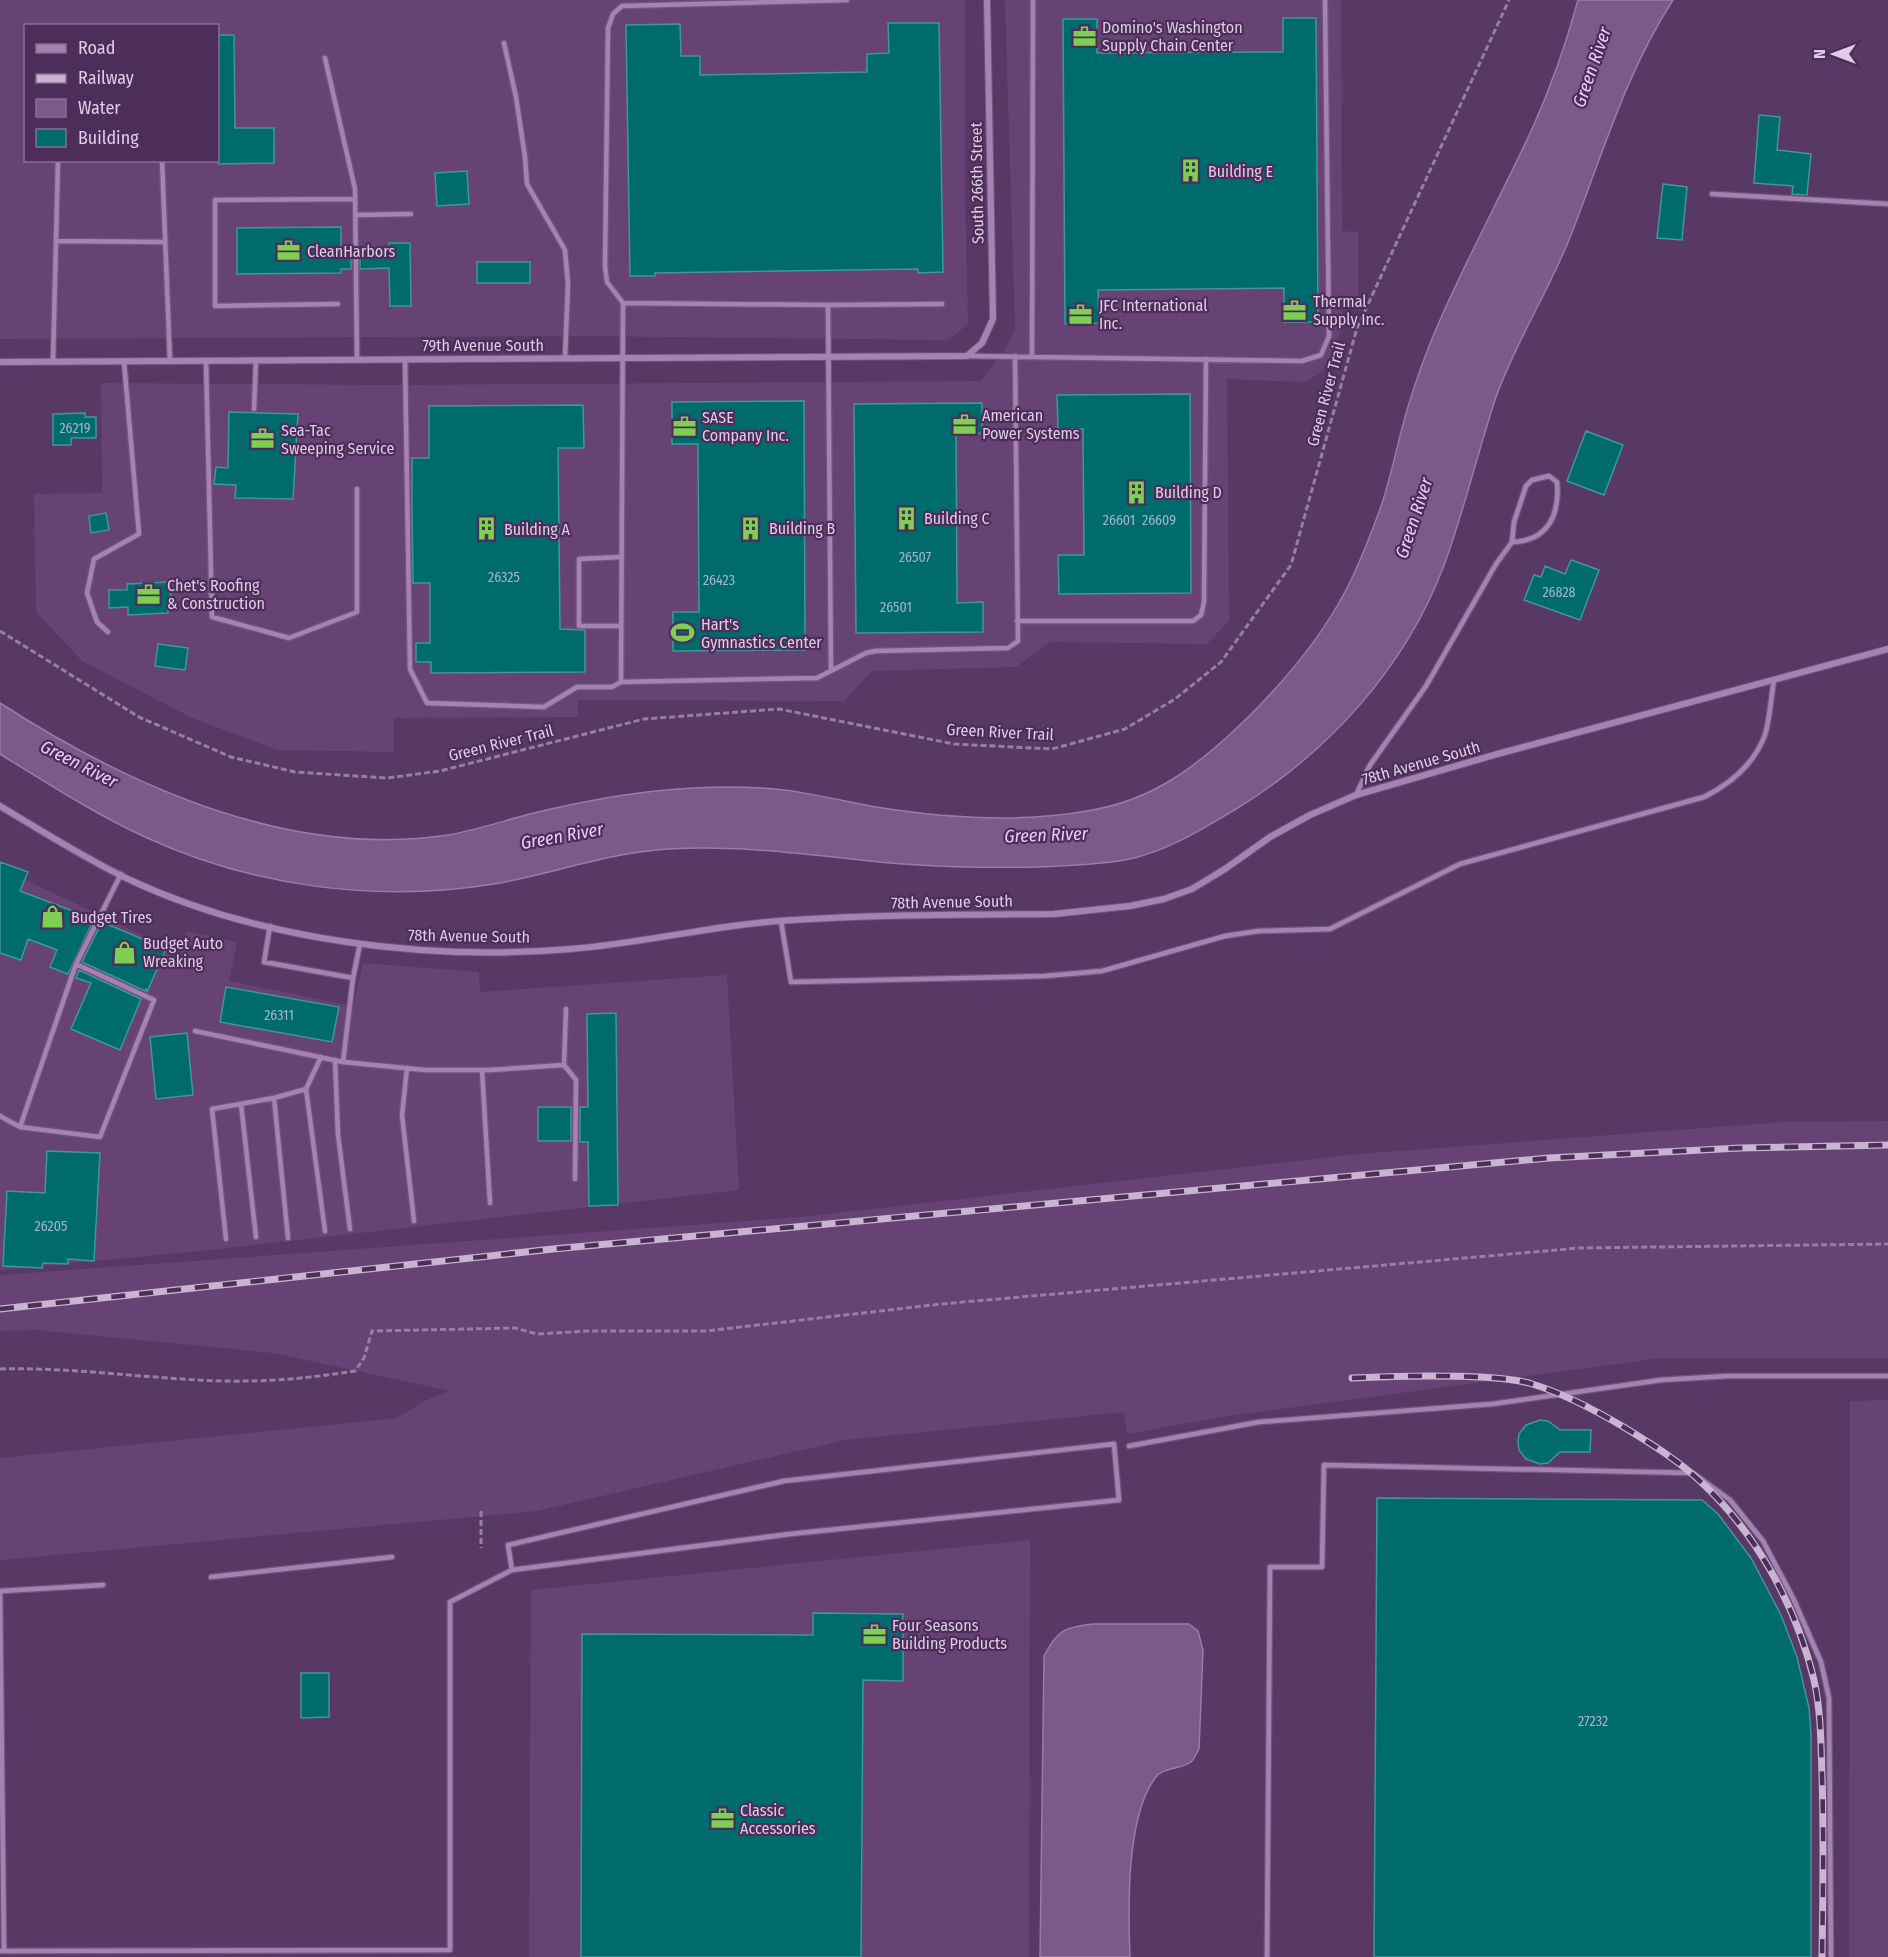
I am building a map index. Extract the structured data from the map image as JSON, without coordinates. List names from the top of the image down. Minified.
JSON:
{"streets":{"street":["South 266th Street","79th Avenue South","78th Avenue South"],"path":["Green River Trail"]},"crossings":[["South 266th Street","79th Avenue South"]],"water":["Green River"],"places":{"office":["Domino's Washington Supply Chain Center","CleanHarbors","Thermal Supply Inc.","JFC International Inc.","American Power Systems","SASE Company Inc.","Sea-Tac Sweeping Service","Chet's Roofing & Construction","Four Seasons Building Products","Classic Accessories"],"building":["Building E","Building D","Building C","Building B","Building A"],"sports":["Hart's Gymnastics Center"],"shop":["Budget Tires","Budget Auto Wreaking"]},"house_numbers":["26219","26601","26609","26507","26325","26423","26828","26501","26311","26205","27232"],"legend":["Road","Railway","Water","Building"],"north":"left"}
